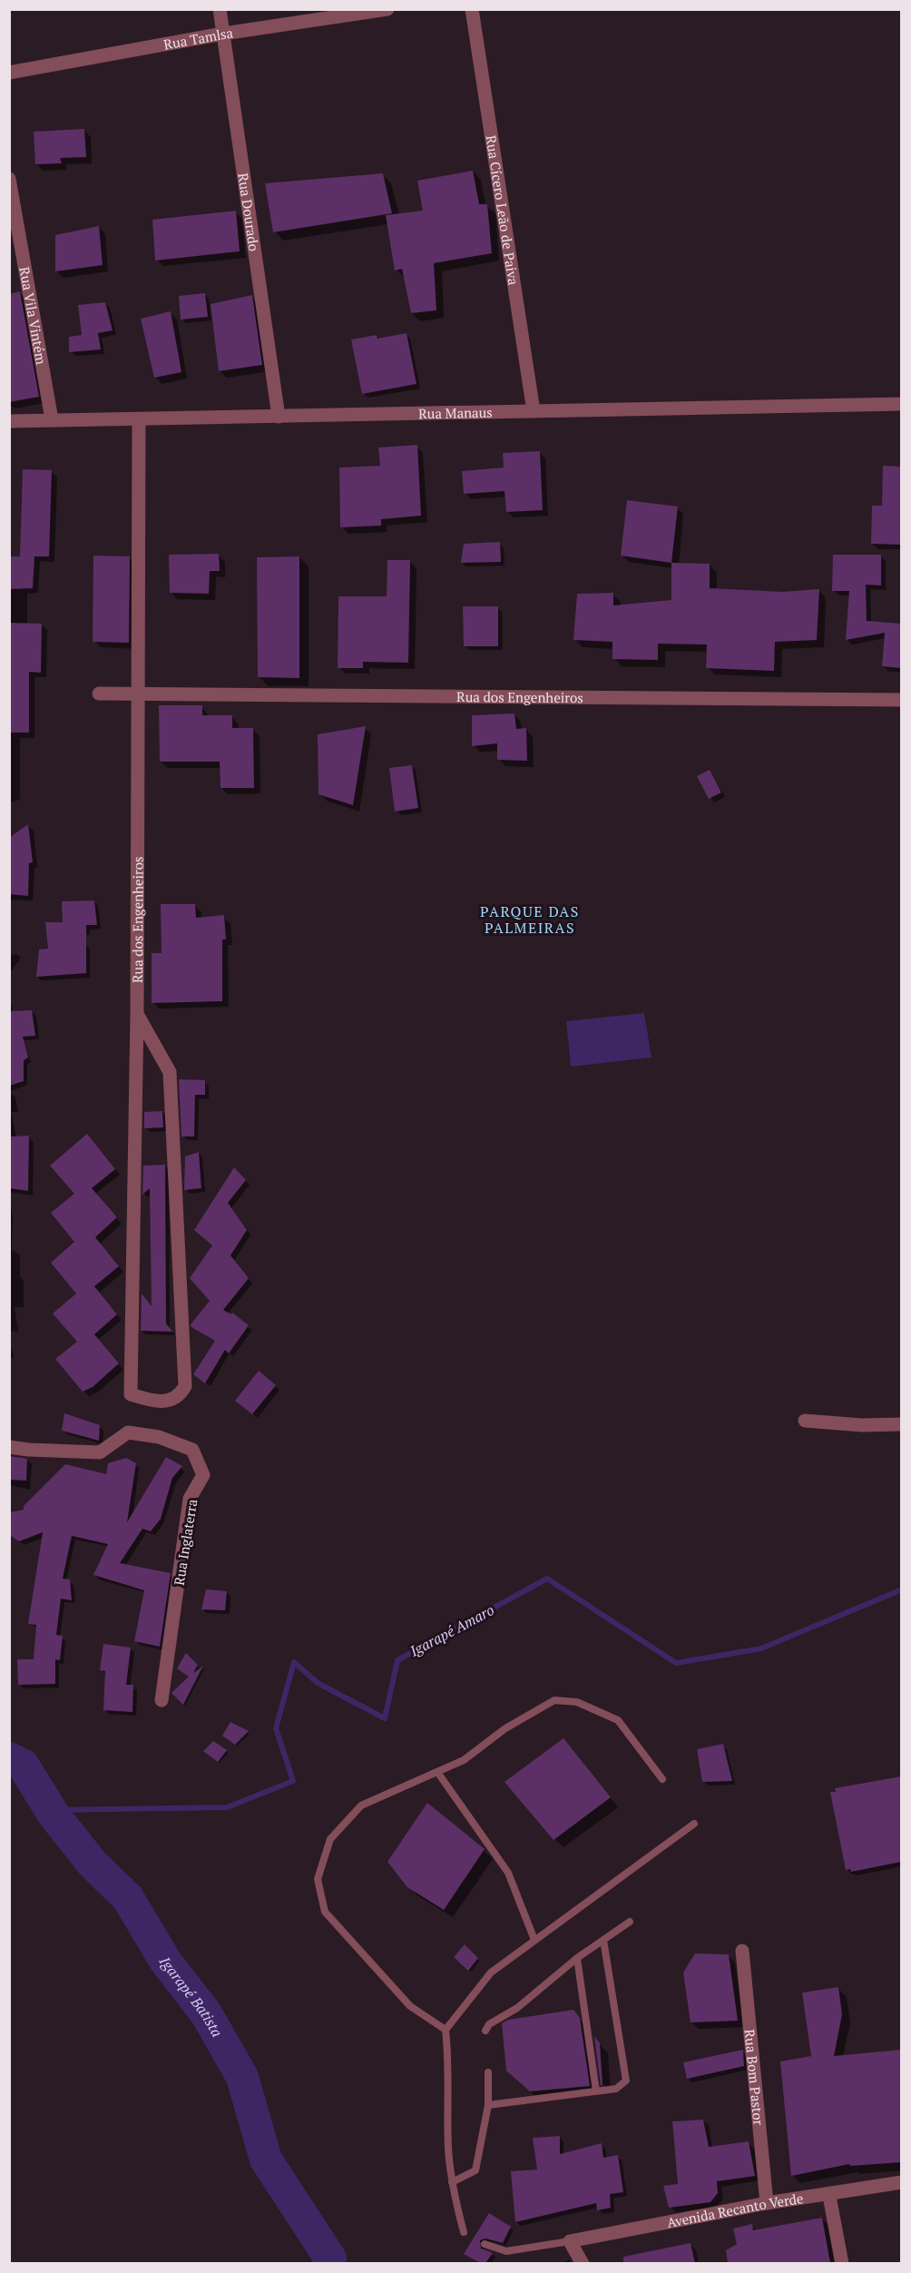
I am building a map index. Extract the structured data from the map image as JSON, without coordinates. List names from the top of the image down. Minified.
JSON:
{"streets":{"street":["Rua Tamlsa","Rua Cícero Leão de Paiva","Rua Dourado","Rua Vila Vintém","Rua Manaus","Rua dos Engenheiros","Rua Inglaterra","Rua Bom Pastor","Avenida Recanto Verde"]},"crossings":[["Rua Tamlsa","Rua Dourado"],["Rua Cícero Leão de Paiva","Rua Manaus"],["Rua Dourado","Rua Manaus"],["Rua Vila Vintém","Rua Manaus"],["Rua Manaus","Rua dos Engenheiros"],["Rua Bom Pastor","Avenida Recanto Verde"]],"districts":["PARQUE DAS PALMEIRAS"],"water":["Igarapé Amaro","Igarapé Batista"]}
